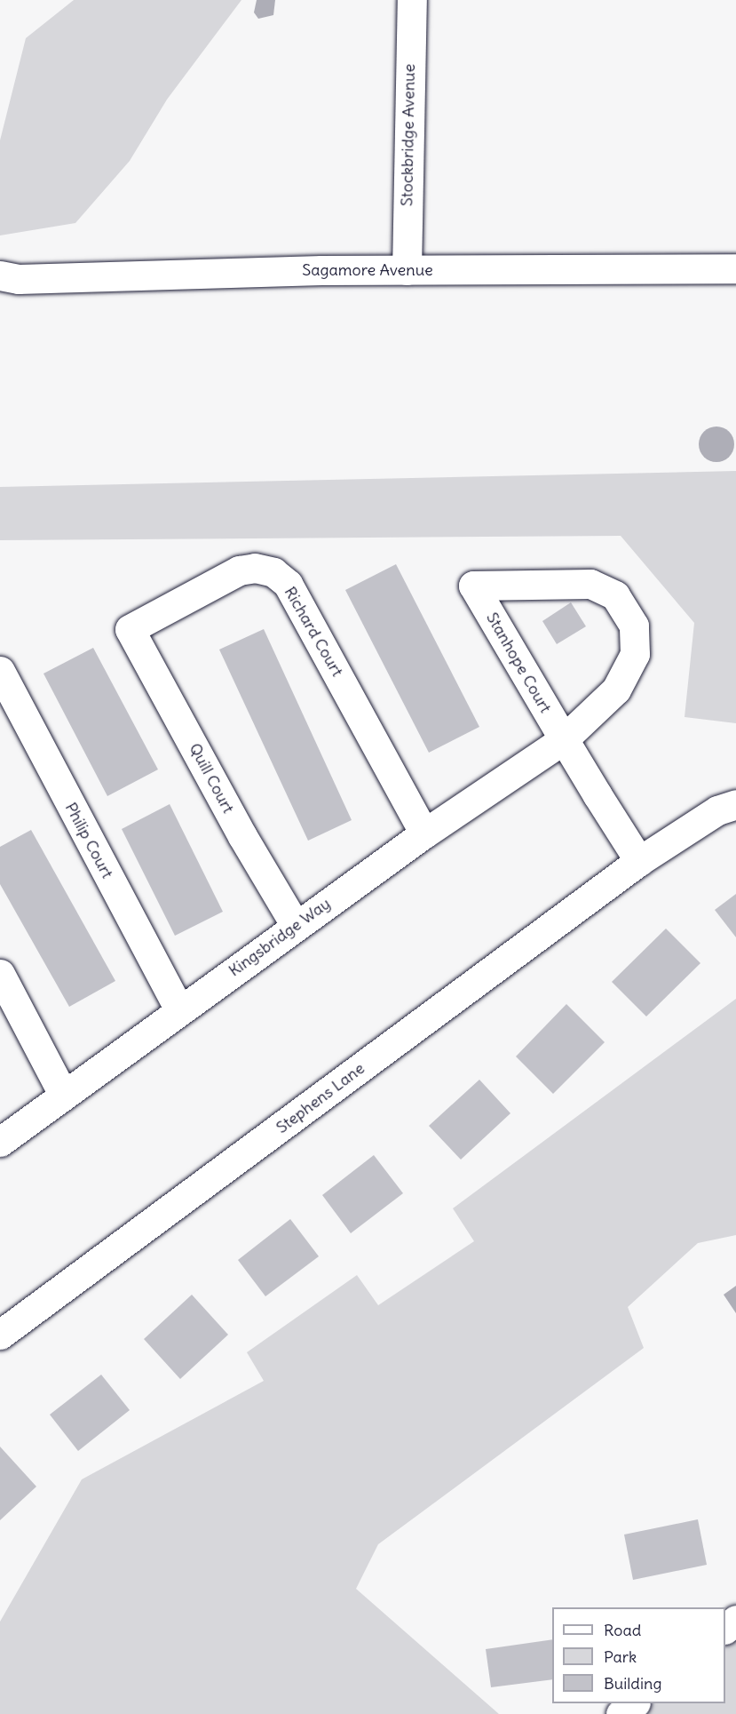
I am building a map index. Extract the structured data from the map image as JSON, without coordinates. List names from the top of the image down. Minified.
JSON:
{"streets":{"street":["Stockbridge Avenue","Sagamore Avenue","Richard Court","Stanhope Court","Quill Court","Philip Court","Kingsbridge Way","Stephens Lane"]},"crossings":[["Stockbridge Avenue","Sagamore Avenue"],["Richard Court","Quill Court"],["Richard Court","Kingsbridge Way"],["Stanhope Court","Kingsbridge Way"],["Quill Court","Kingsbridge Way"],["Philip Court","Kingsbridge Way"]],"legend":["Road","Park","Building"]}
